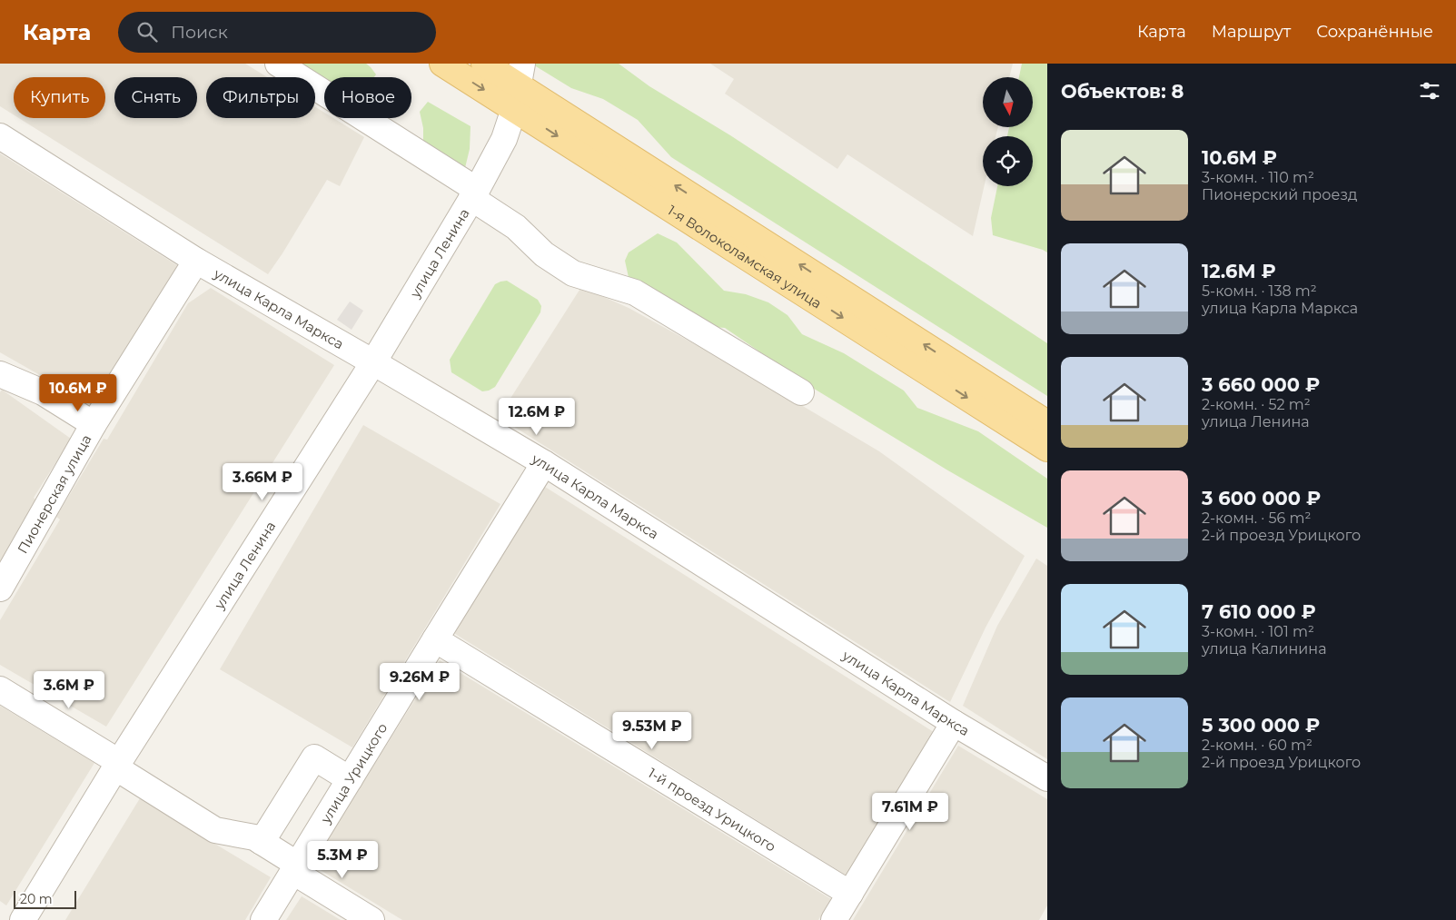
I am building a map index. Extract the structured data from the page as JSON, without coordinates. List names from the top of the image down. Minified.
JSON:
{"streets":{"main road":["1-я Волоколамская улица"],"street":["улица Ленина","улица Карла Маркса","Пионерская улица","улица Урицкого","1-й проезд Урицкого"]},"crossings":[["улица Ленина","1-я Волоколамская улица"],["улица Ленина","улица Карла Маркса"],["улица Карла Маркса","Пионерская улица"],["улица Карла Маркса","улица Урицкого"],["улица Урицкого","1-й проезд Урицкого"]],"scale_bar":"20 m","north":"bottom","page":{"header":"Карта","search":"Поиск","nav":["Карта","Маршрут","Сохранённые"],"heading":"Объектов: 8","chip":["Купить","Снять","Фильтры","Новое"],"list":[{"name":"10.6M ₽","note":"3-комн. · 110 m² · Пионерский проезд"},{"name":"12.6M ₽","note":"5-комн. · 138 m² · улица Карла Маркса"},{"name":"3 660 000 ₽","note":"2-комн. · 52 m² · улица Ленина"},{"name":"3 600 000 ₽","note":"2-комн. · 56 m² · 2-й проезд Урицкого"},{"name":"7 610 000 ₽","note":"3-комн. · 101 m² · улица Калинина"},{"name":"5 300 000 ₽","note":"2-комн. · 60 m² · 2-й проезд Урицкого"}],"price":["10.6M ₽","12.6M ₽","3.66M ₽","9.26M ₽","3.6M ₽","9.53M ₽","7.61M ₽","5.3M ₽"],"scale":"20 m"}}
